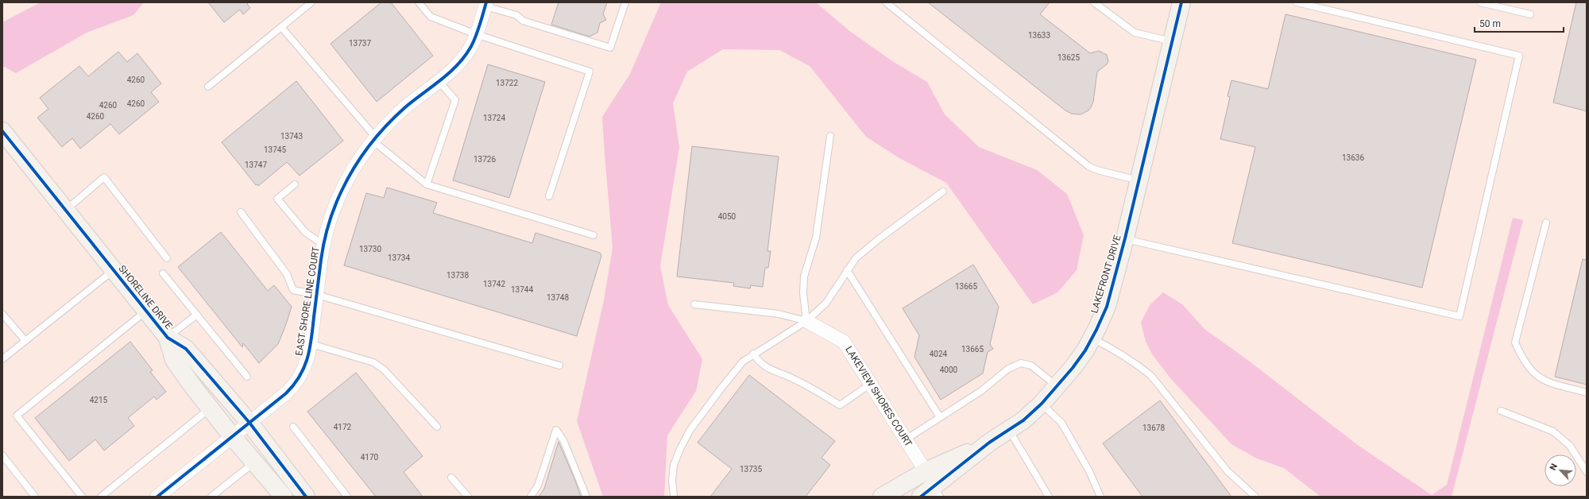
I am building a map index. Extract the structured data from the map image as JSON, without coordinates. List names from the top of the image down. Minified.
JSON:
{"streets":{"street":["LAKEFRONT DRIVE","SHORELINE DRIVE","EAST SHORE LINE COURT","LAKEVIEW SHORES COURT"]},"crossings":[["LAKEFRONT DRIVE","LAKEVIEW SHORES COURT"],["SHORELINE DRIVE","EAST SHORE LINE COURT"]],"house_numbers":["13633","13737","13625","4260","13722","4260","4260","4260","13724","13743","13745","13636","13726","13747","4050","13730","13734","13738","13742","13665","13744","13748","13665","4024","4000","4215","4172","13678","4170","13735"],"scale_bar":"50 m","north":"top left"}
